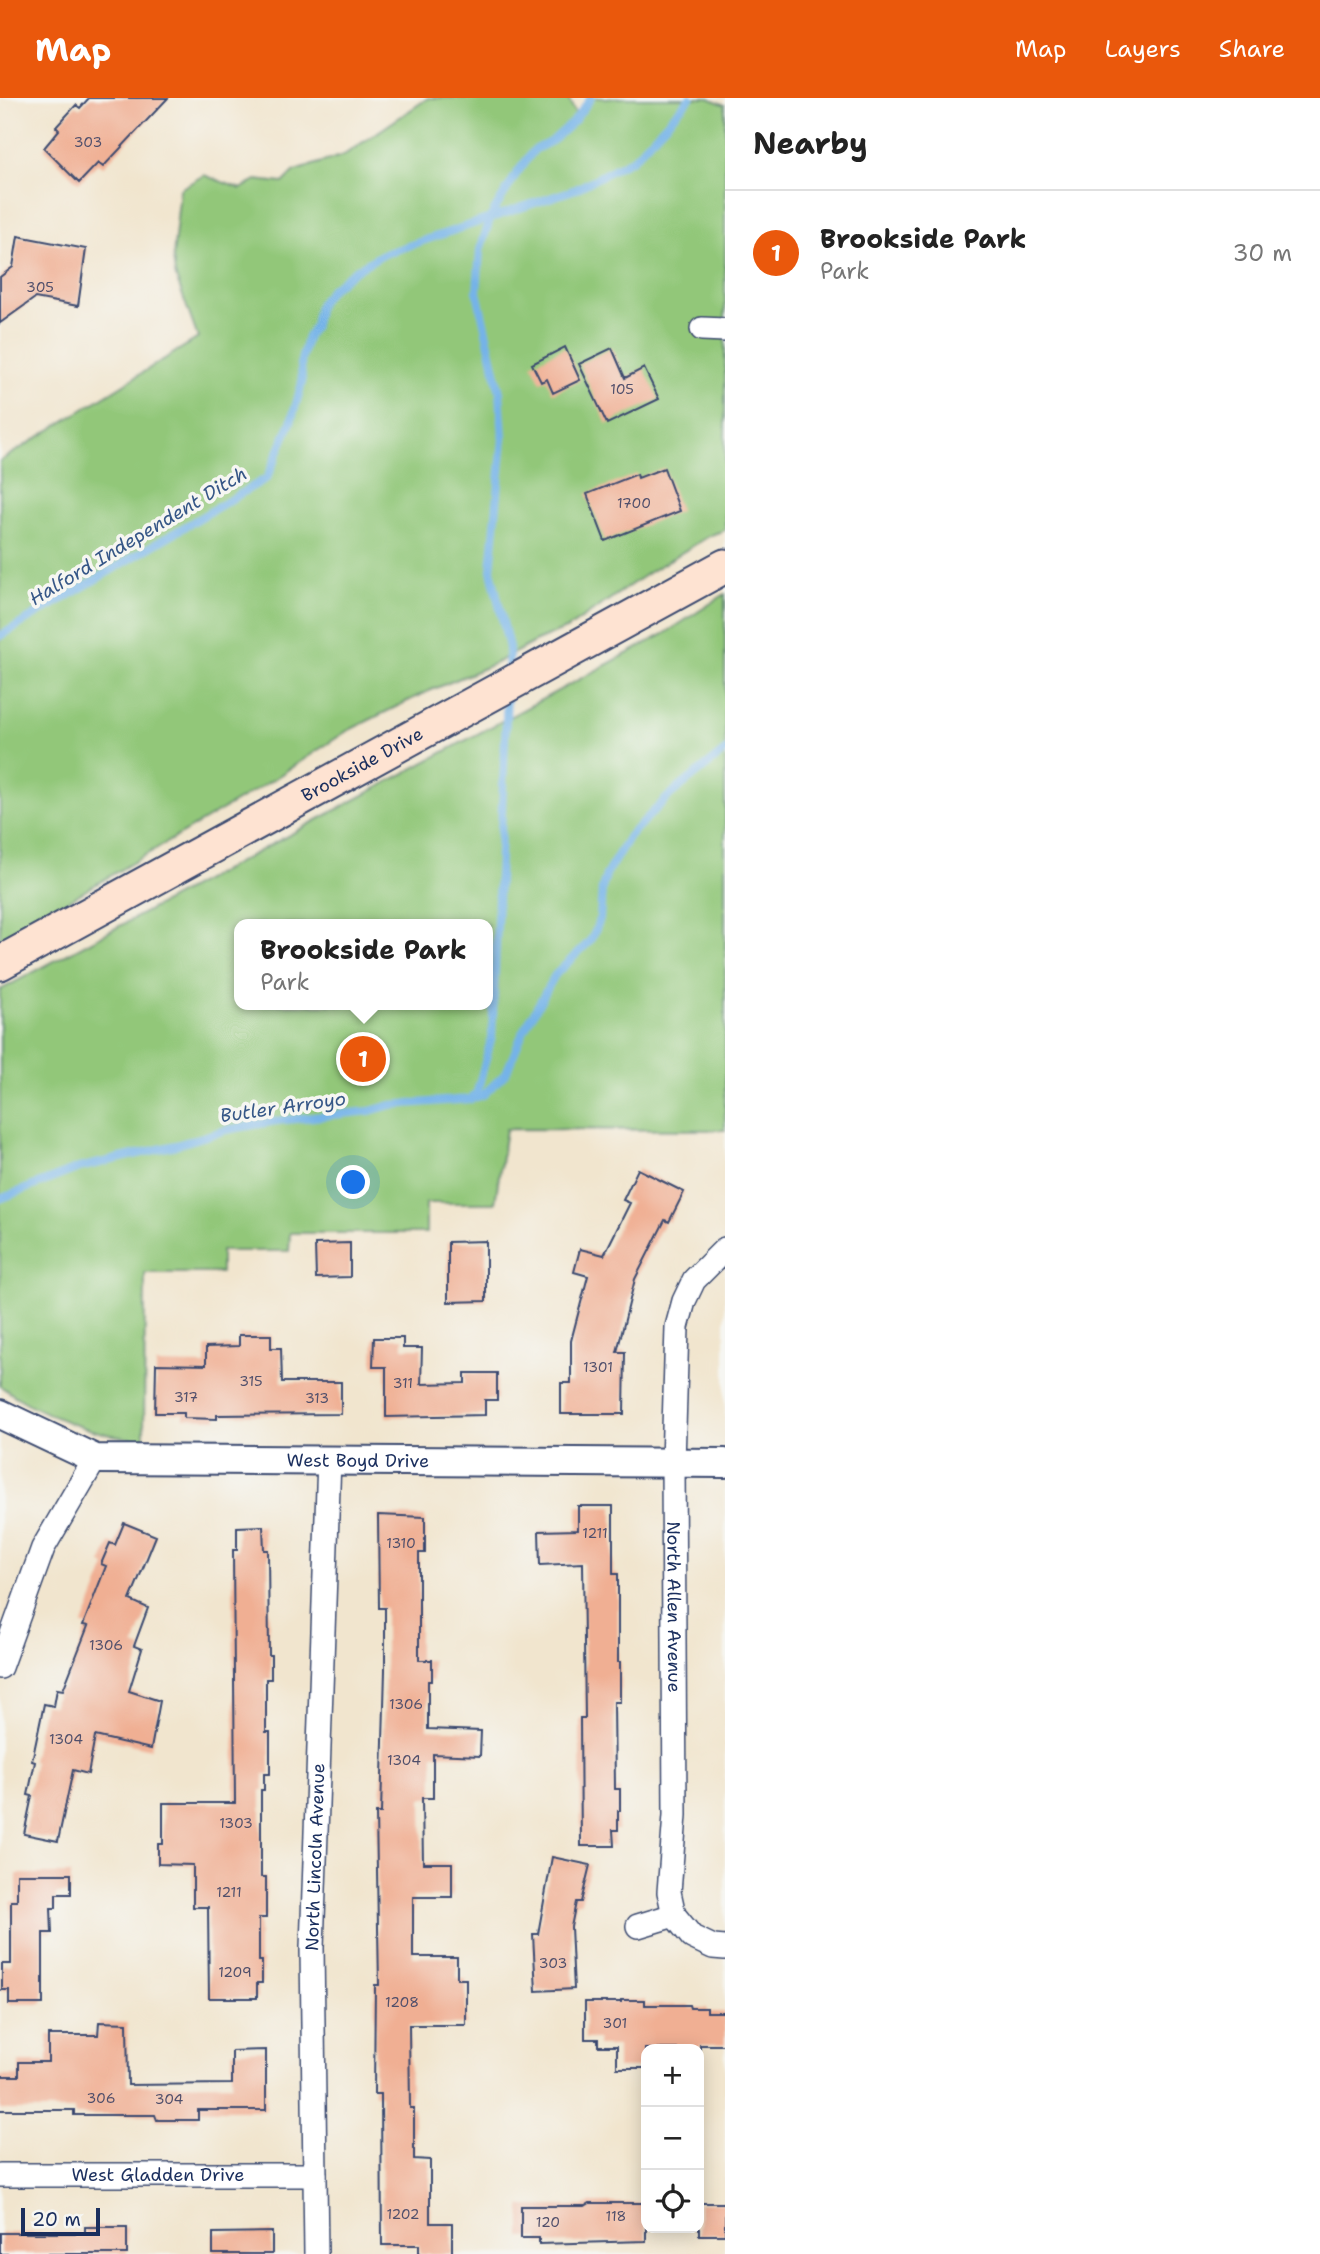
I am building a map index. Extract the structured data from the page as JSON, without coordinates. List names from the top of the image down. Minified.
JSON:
{"streets":{"main road":["Brookside Drive"],"street":["West Boyd Drive","North Allen Avenue","North Lincoln Avenue","West Gladden Drive"]},"crossings":[["West Boyd Drive","North Allen Avenue"],["West Boyd Drive","North Lincoln Avenue"],["North Lincoln Avenue","West Gladden Drive"]],"water":["Halford Independent Ditch","Butler Arroyo"],"house_numbers":["303","305","105","1700","1301","315","311","317","313","1211","1310","1306","1306","1304","1304","1303","1211","303","1209","1208","301","306","304","1202","118","120"],"scale_bar":"20 m","page":{"header":"Map","nav":["Map","Layers","Share"],"heading":"Nearby","list":[{"mark":"1","name":"Brookside Park","note":"Park","value":"30 m"}],"popup":["Brookside Park","Park"],"pins":"1","map_buttons":["+","−"],"scale":"20 m"}}
